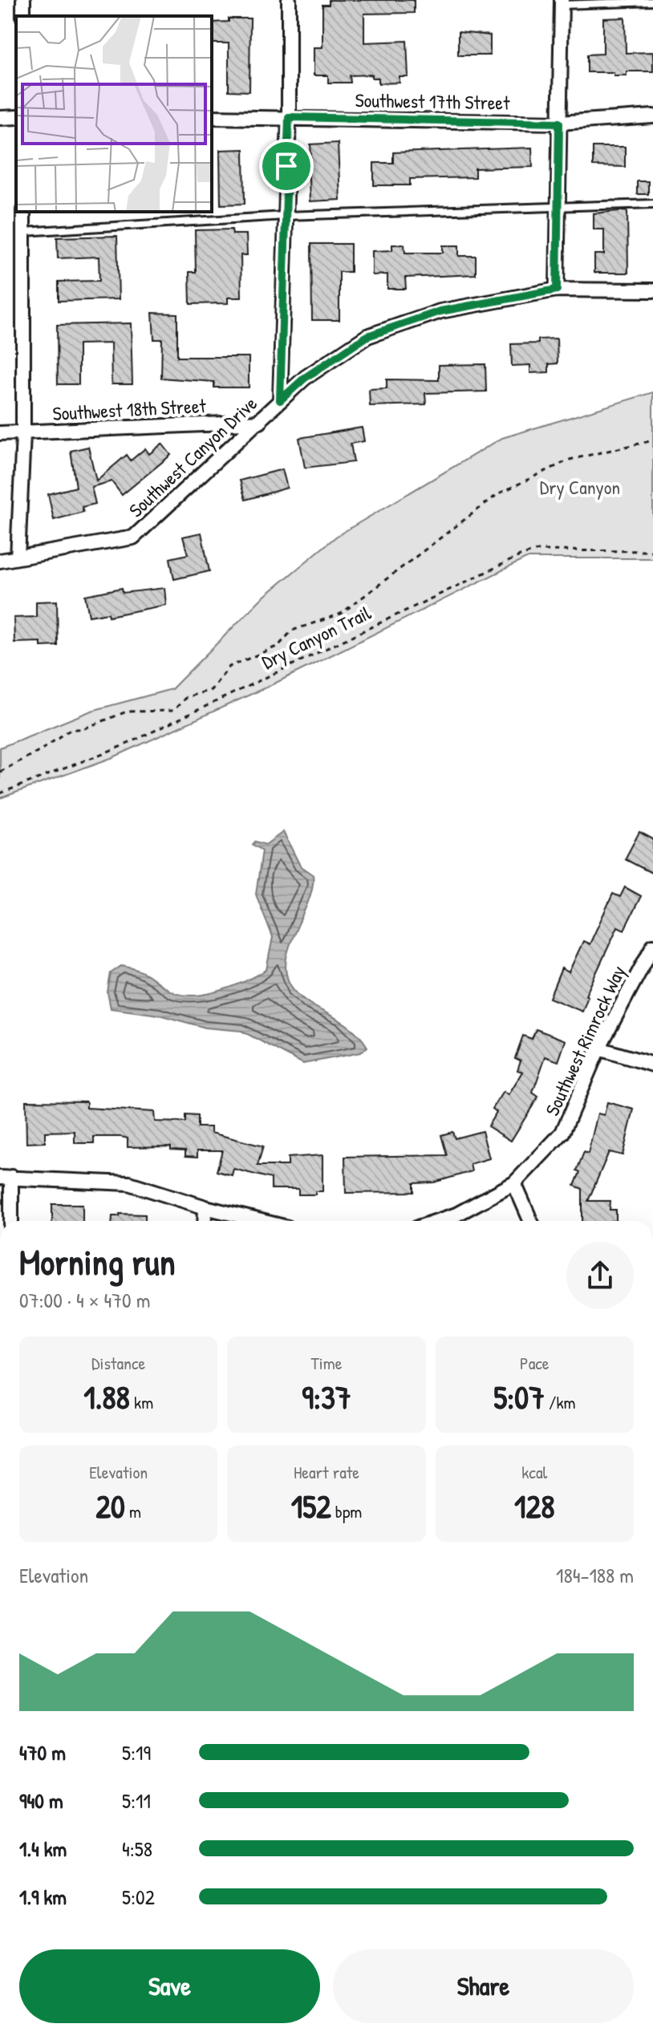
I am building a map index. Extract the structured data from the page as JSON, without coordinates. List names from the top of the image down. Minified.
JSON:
{"streets":{"street":["Southwest 17th Street","Southwest 18th Street","Southwest Canyon Drive","Southwest Rimrock Way"],"path":["Dry Canyon Trail"]},"crossings":[["Southwest 18th Street","Southwest Canyon Drive"]],"parks":["Dry Canyon"],"page":{"heading":["Morning run","07:00 · 4 × 470 m"],"stats":[["Distance","1.88 km"],["Time","9:37"],["Pace","5:07 /km"],["Elevation","20 m"],["Heart rate","152 bpm"],["kcal","128"]],"chart":["Elevation","184–188 m"],"list":[{"name":"470 m","note":"5:19"},{"name":"940 m","note":"5:11"},{"name":"1.4 km","note":"4:58"},{"name":"1.9 km","note":"5:02"}],"buttons":["Save","Share"]}}
